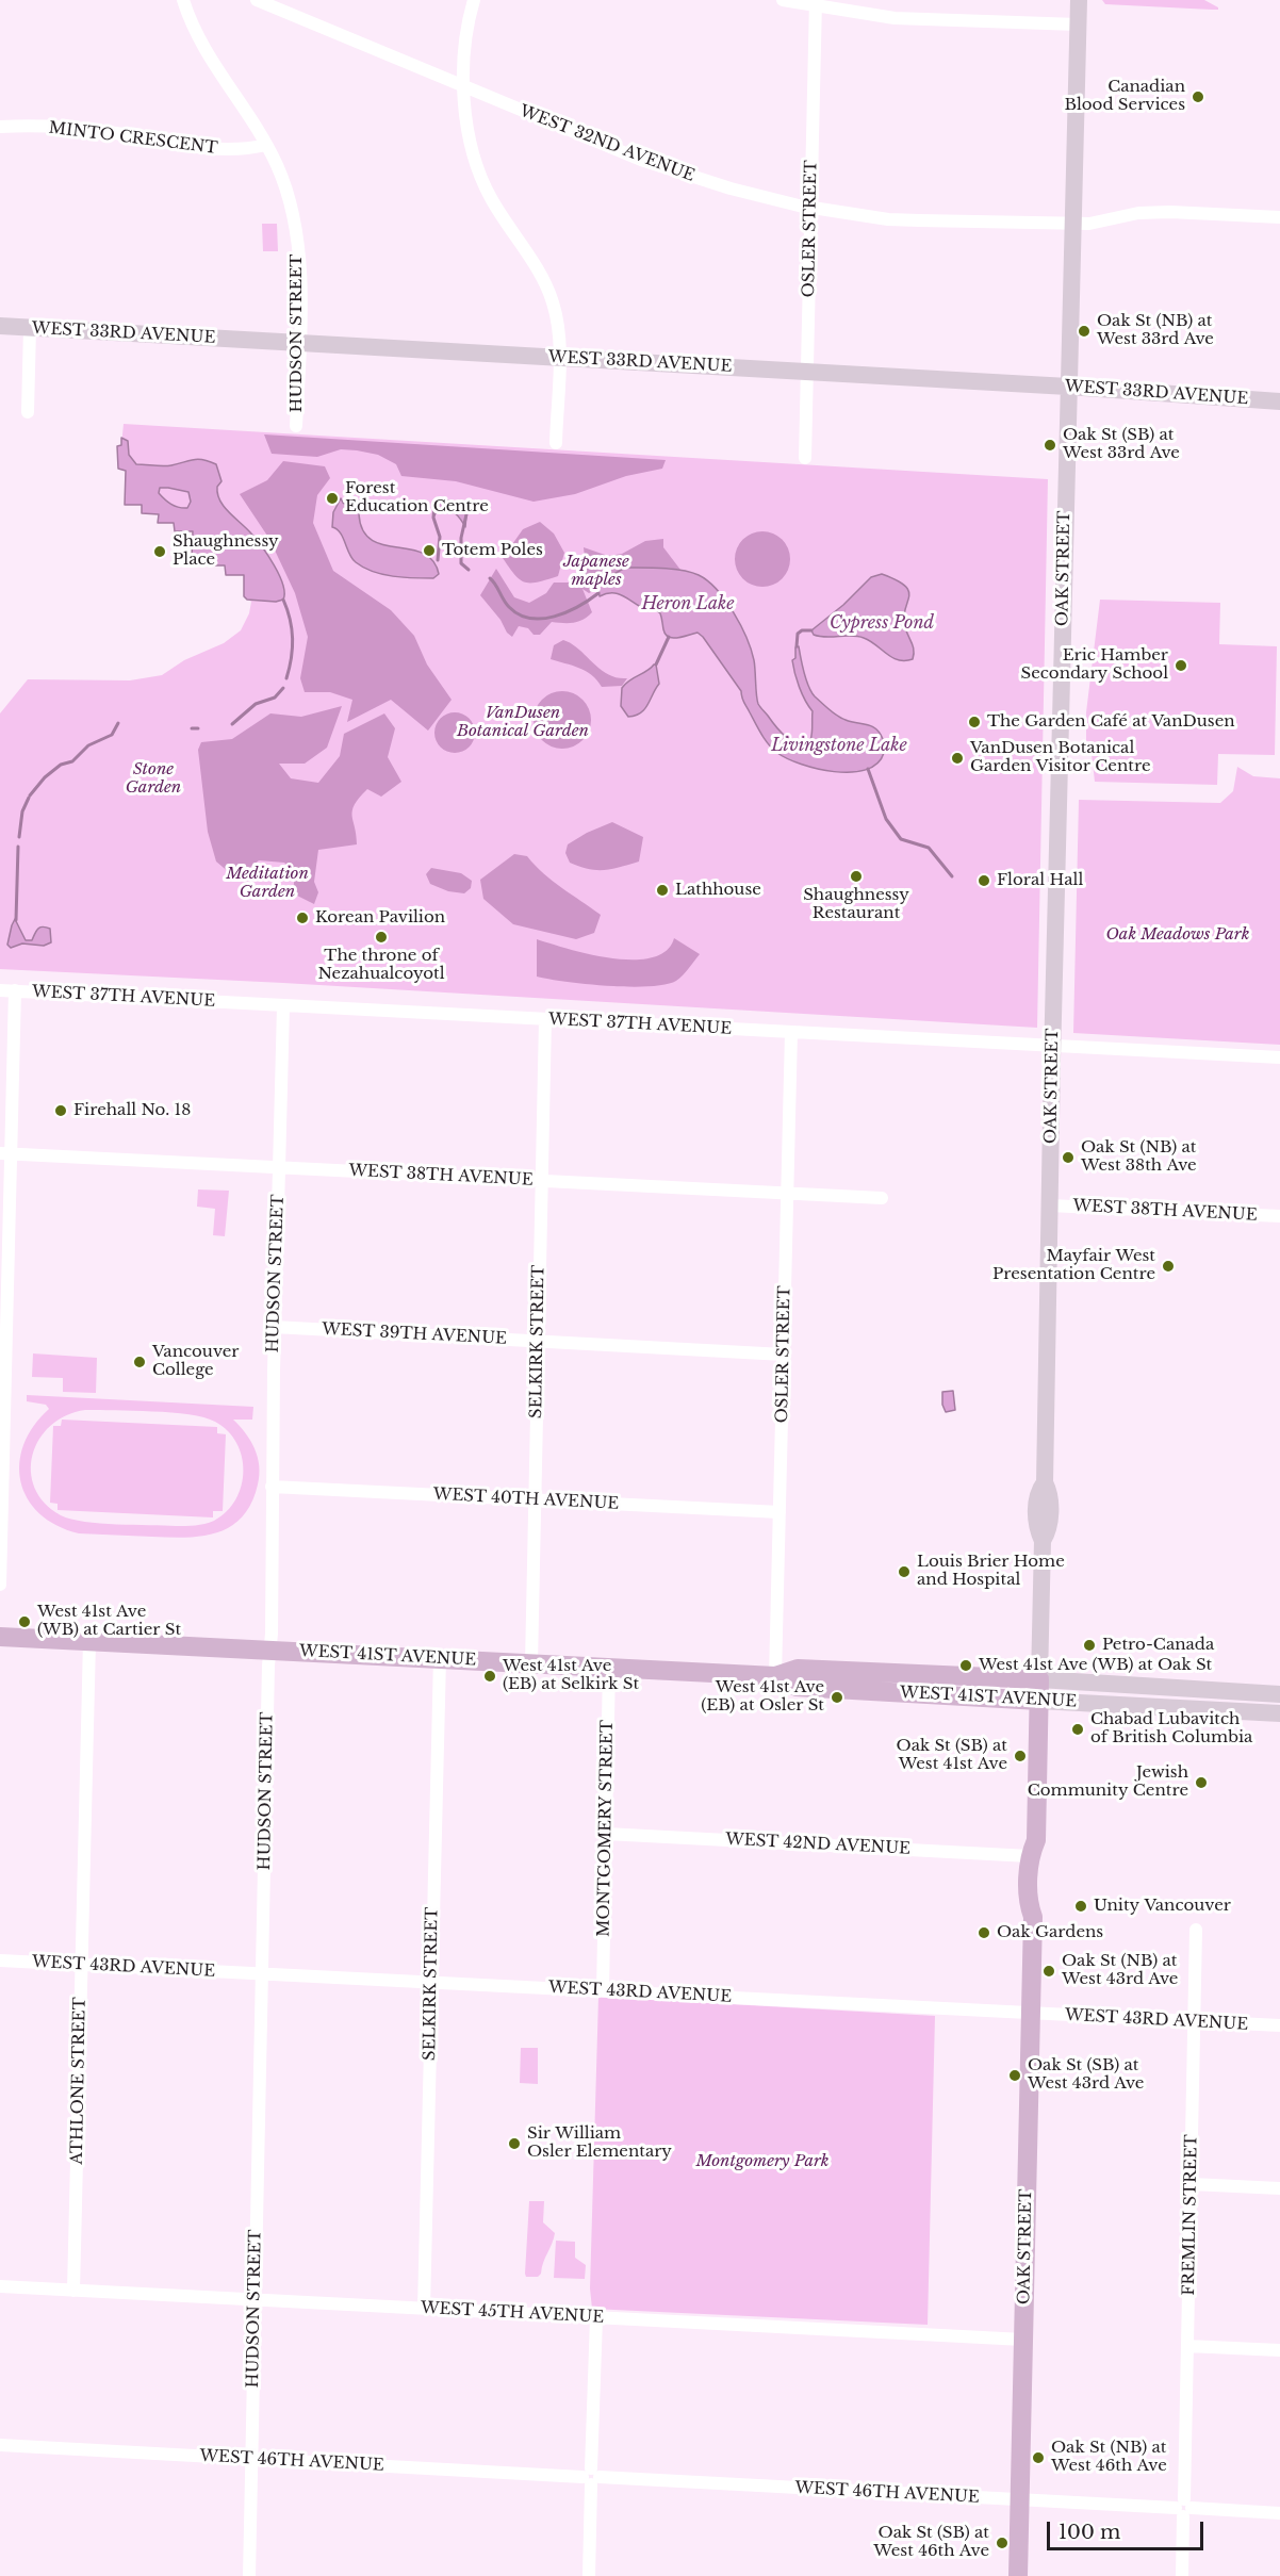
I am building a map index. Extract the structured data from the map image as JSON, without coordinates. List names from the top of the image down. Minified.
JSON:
{"streets":{"main road":["WEST 33RD AVENUE","OAK STREET","WEST 41ST AVENUE"],"street":["MINTO CRESCENT","WEST 32ND AVENUE","OSLER STREET","HUDSON STREET","WEST 37TH AVENUE","WEST 38TH AVENUE","WEST 39TH AVENUE","SELKIRK STREET","WEST 40TH AVENUE","MONTGOMERY STREET","WEST 42ND AVENUE","WEST 43RD AVENUE","ATHLONE STREET","FREMLIN STREET","WEST 45TH AVENUE","WEST 46TH AVENUE"]},"crossings":[["MINTO CRESCENT","HUDSON STREET"],["WEST 32ND AVENUE","OSLER STREET"],["WEST 32ND AVENUE","OAK STREET"],["OSLER STREET","WEST 33RD AVENUE"],["OSLER STREET","WEST 37TH AVENUE"],["OSLER STREET","WEST 38TH AVENUE"],["OSLER STREET","WEST 39TH AVENUE"],["OSLER STREET","WEST 40TH AVENUE"],["OSLER STREET","WEST 41ST AVENUE"],["WEST 33RD AVENUE","HUDSON STREET"],["WEST 33RD AVENUE","OAK STREET"],["HUDSON STREET","WEST 37TH AVENUE"],["HUDSON STREET","WEST 38TH AVENUE"],["HUDSON STREET","WEST 39TH AVENUE"],["HUDSON STREET","WEST 40TH AVENUE"],["HUDSON STREET","WEST 41ST AVENUE"],["HUDSON STREET","WEST 43RD AVENUE"],["HUDSON STREET","WEST 45TH AVENUE"],["HUDSON STREET","WEST 46TH AVENUE"],["OAK STREET","WEST 37TH AVENUE"],["OAK STREET","WEST 38TH AVENUE"],["OAK STREET","WEST 41ST AVENUE"],["OAK STREET","WEST 42ND AVENUE"],["OAK STREET","WEST 43RD AVENUE"],["OAK STREET","WEST 45TH AVENUE"],["OAK STREET","WEST 46TH AVENUE"],["WEST 37TH AVENUE","SELKIRK STREET"],["WEST 38TH AVENUE","SELKIRK STREET"],["WEST 39TH AVENUE","SELKIRK STREET"],["SELKIRK STREET","WEST 40TH AVENUE"],["SELKIRK STREET","WEST 41ST AVENUE"],["SELKIRK STREET","WEST 43RD AVENUE"],["SELKIRK STREET","WEST 45TH AVENUE"],["WEST 41ST AVENUE","MONTGOMERY STREET"],["WEST 41ST AVENUE","ATHLONE STREET"],["MONTGOMERY STREET","WEST 42ND AVENUE"],["MONTGOMERY STREET","WEST 43RD AVENUE"],["WEST 43RD AVENUE","ATHLONE STREET"],["WEST 43RD AVENUE","FREMLIN STREET"],["ATHLONE STREET","WEST 45TH AVENUE"],["FREMLIN STREET","WEST 46TH AVENUE"]],"water":["Heron Lake","Cypress Pond","Livingstone Lake"],"parks":["Japanese maples","VanDusen Botanical Garden","Stone Garden","Meditation Garden","Oak Meadows Park","Montgomery Park"],"places":["Canadian Blood Services","Oak St (NB) at West 33rd Ave","Oak St (SB) at West 33rd Ave","Forest Education Centre","Totem Poles","Shaughnessy Place","Eric Hamber Secondary School","The Garden Café at VanDusen","VanDusen Botanical Garden Visitor Centre","Shaughnessy Restaurant","Floral Hall","Lathhouse","Korean Pavilion","The throne of Nezahualcoyotl","Firehall No. 18","Oak St (NB) at West 38th Ave","Mayfair West Presentation Centre","Vancouver College","Louis Brier Home and Hospital","West 41st Ave (WB) at Cartier St","Petro-Canada","West 41st Ave (WB) at Oak St","West 41st Ave (EB) at Selkirk St","West 41st Ave (EB) at Osler St","Chabad Lubavitch of British Columbia","Oak St (SB) at West 41st Ave","Jewish Community Centre","Unity Vancouver","Oak Gardens","Oak St (NB) at West 43rd Ave","Oak St (SB) at West 43rd Ave","Sir William Osler Elementary","Oak St (NB) at West 46th Ave","Oak St (SB) at West 46th Ave"],"scale_bar":"100 m"}
